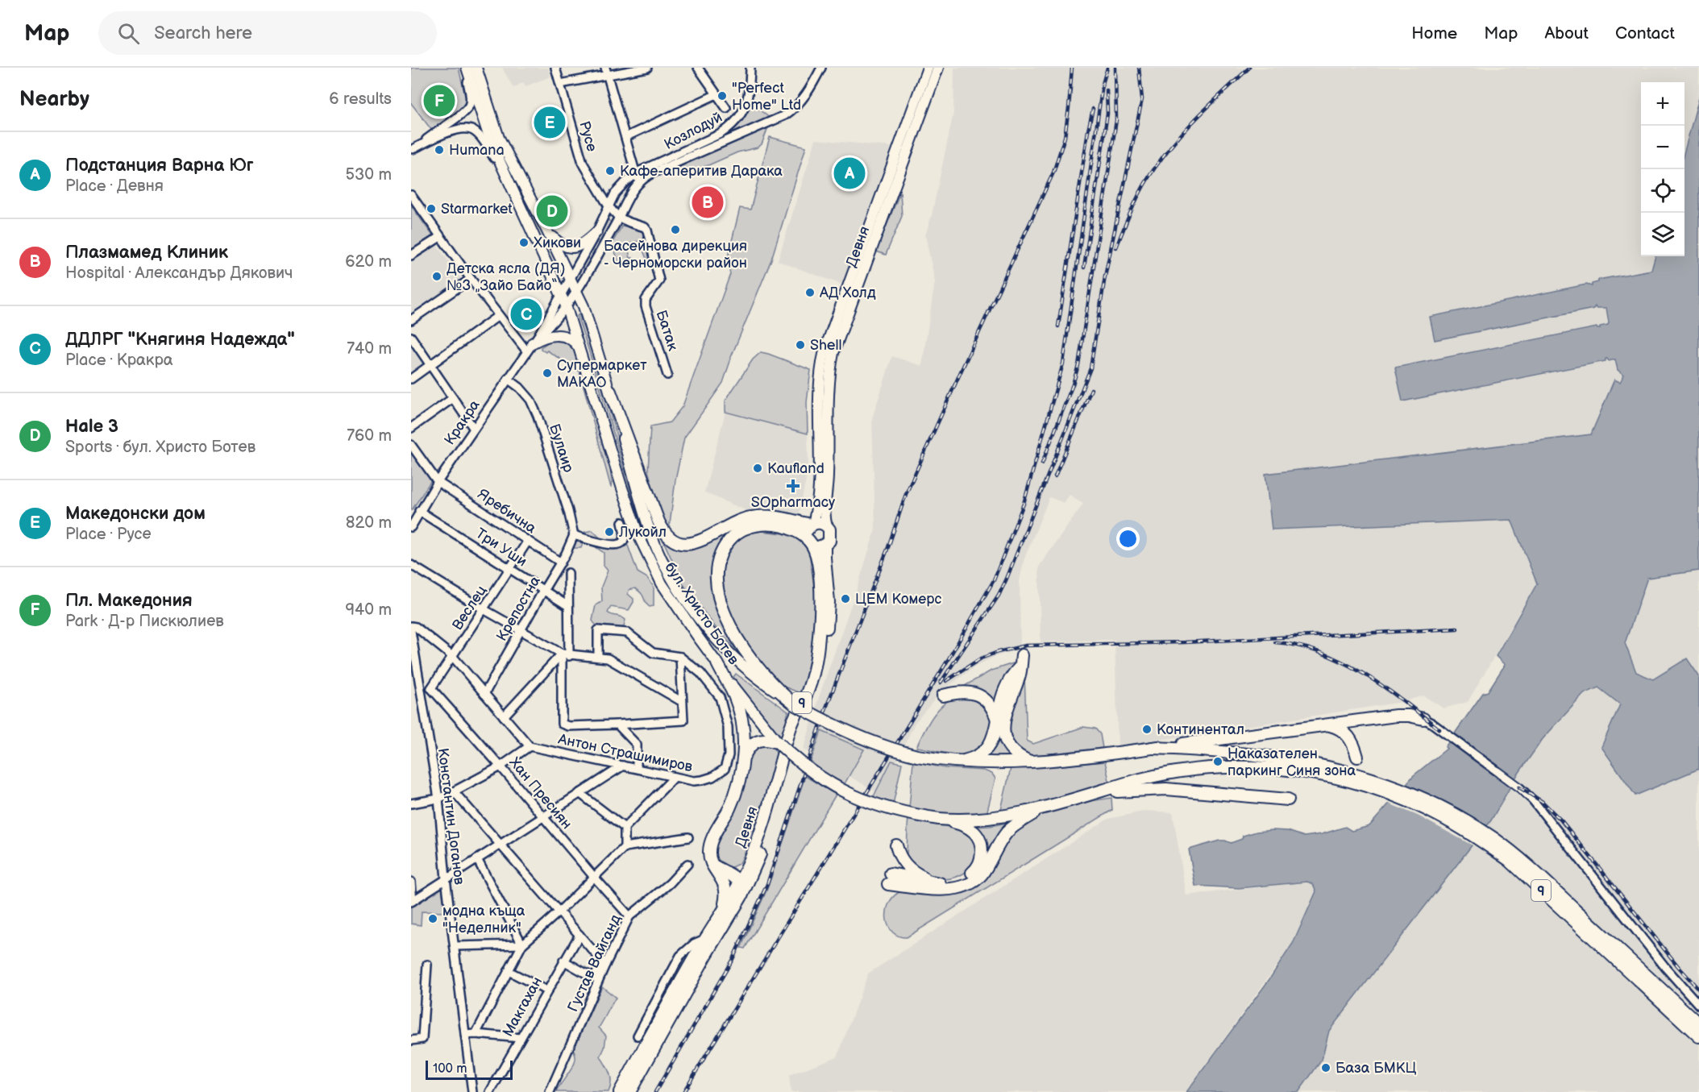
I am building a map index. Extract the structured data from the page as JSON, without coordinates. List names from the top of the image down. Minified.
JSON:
{"streets":{"highway":["Девня","бул. Христо Ботев","9"],"street":["Козлодуй","Русе","Батак","Кракра","Булаир","Яребична","Три Уши","Веслец","Крепостна","Антон Страшимиров","Хан Пресиян","Константин Доганов","Густав Вайганд","Макгахан"]},"crossings":[["Козлодуй","Русе"],["Козлодуй","Батак"],["Козлодуй","Кракра"],["Русе","Батак"],["Девня","9"],["Батак","Кракра"],["Кракра","Булаир"],["Кракра","Яребична"],["Кракра","Три Уши"],["Кракра","бул. Христо Ботев"],["Булаир","Крепостна"],["Яребична","Веслец"],["Яребична","Крепостна"],["Три Уши","Веслец"],["Три Уши","Крепостна"],["Веслец","Хан Пресиян"],["бул. Христо Ботев","9"],["Хан Пресиян","Густав Вайганд"]],"places":{"other":["\"Perfect Home\" Ltd","Humana","Кафе-аперитив Дарака","Starmarket","Басейнова дирекция - Черноморски район","Хикови","Детска ясла (ДЯ) №3 „Зайо Байо“","АД Холд","Shell","Супермаркет МАКАО","Kaufland","Лукойл","ЦЕМ Комерс","Континентал","Наказателен паркинг Синя зона","модна къща \"Неделник\"","База БМКЦ"],"health":["SOpharmacy"]},"scale_bar":"100 m","page":{"header":"Map","search":"Search here","nav":["Home","Map","About","Contact"],"heading":["Nearby","6 results"],"map_buttons":["+","−"],"pins":["F","E","A","B","D","C"],"list":[{"mark":"A","name":"Подстанция Варна Юг","note":"Place · Девня","value":"530 m"},{"mark":"B","name":"Плазмамед Клиник","note":"Hospital · Александър Дякович","value":"620 m"},{"mark":"C","name":"ДДЛРГ \"Княгиня Надежда\"","note":"Place · Кракра","value":"740 m"},{"mark":"D","name":"Hale 3","note":"Sports · бул. Христо Ботев","value":"760 m"},{"mark":"E","name":"Македонски дом","note":"Place · Русе","value":"820 m"},{"mark":"F","name":"Пл. Македония","note":"Park · Д-р Пискюлиев","value":"940 m"}],"scale":"100 m"}}
